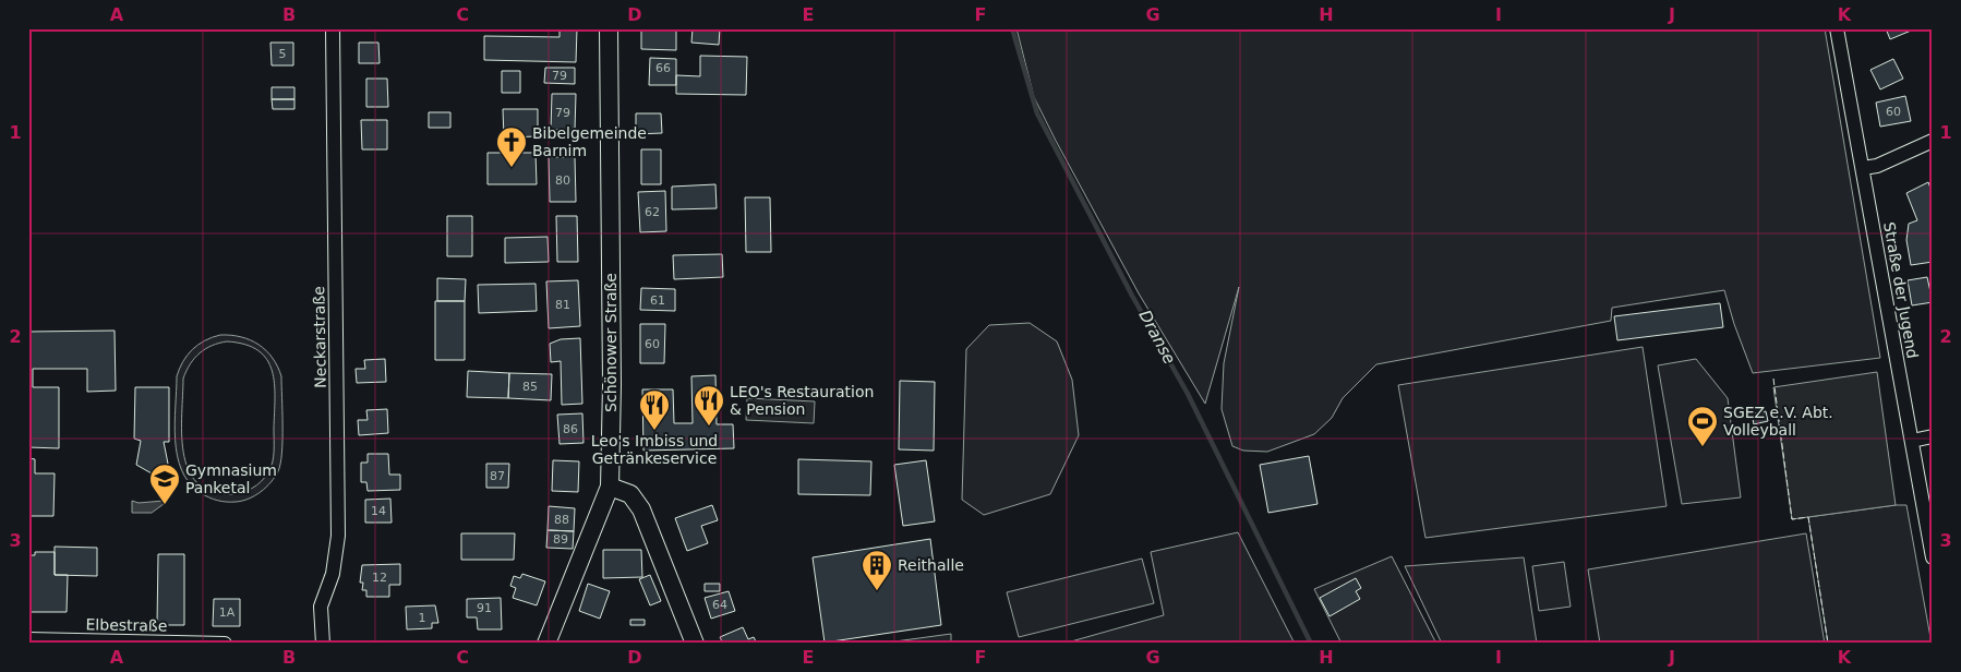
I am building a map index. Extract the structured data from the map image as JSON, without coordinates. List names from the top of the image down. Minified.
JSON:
{"streets":{"street":["Straße der Jugend","Neckarstraße","Schönower Straße","Elbestraße"]},"water":["Dranse"],"places":{"church":["Bibelgemeinde Barnim"],"restaurant":["LEO's Restauration & Pension","Leo's Imbiss und Getränkeservice"],"sports":["SGEZ e.V. Abt. Volleyball"],"school or university":["Gymnasium Panketal"],"building":["Reithalle"]},"house_numbers":["5","66","79","60","79","80","62","61","81","60","85","86","87","14","88","89","12","64","91","1A","1"],"grid":{"columns":["A","B","C","D","E","F","G","H","I","J","K"],"rows":["1","2","3"]}}
